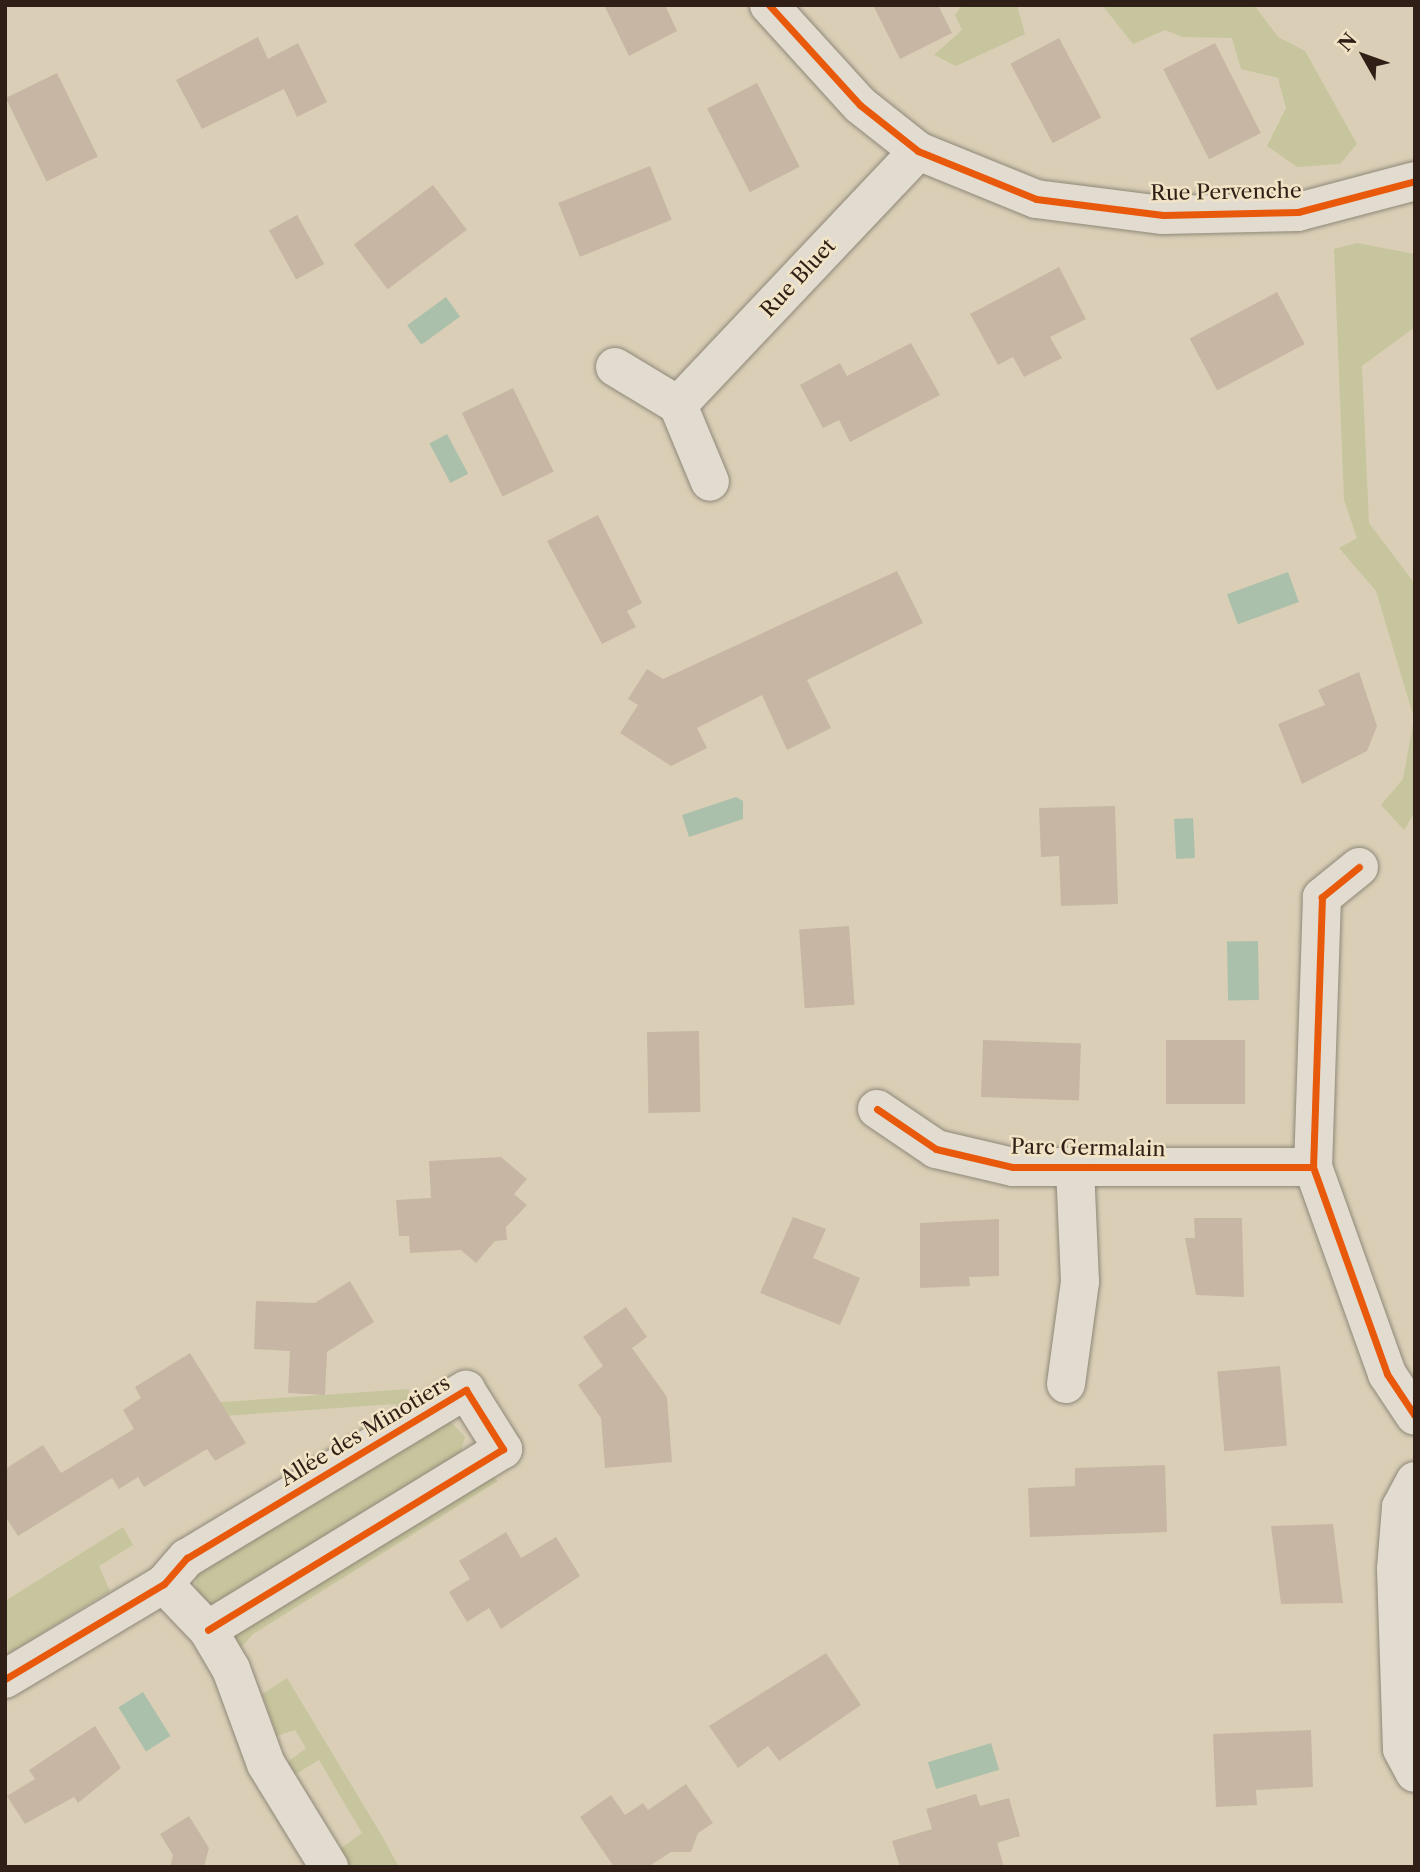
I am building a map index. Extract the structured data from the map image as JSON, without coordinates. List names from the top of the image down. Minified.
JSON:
{"streets":{"street":["Rue Pervenche","Rue Bluet","Parc Germalain","Allée des Minotiers"]},"crossings":[["Rue Pervenche","Rue Bluet"]],"north":"top left"}
